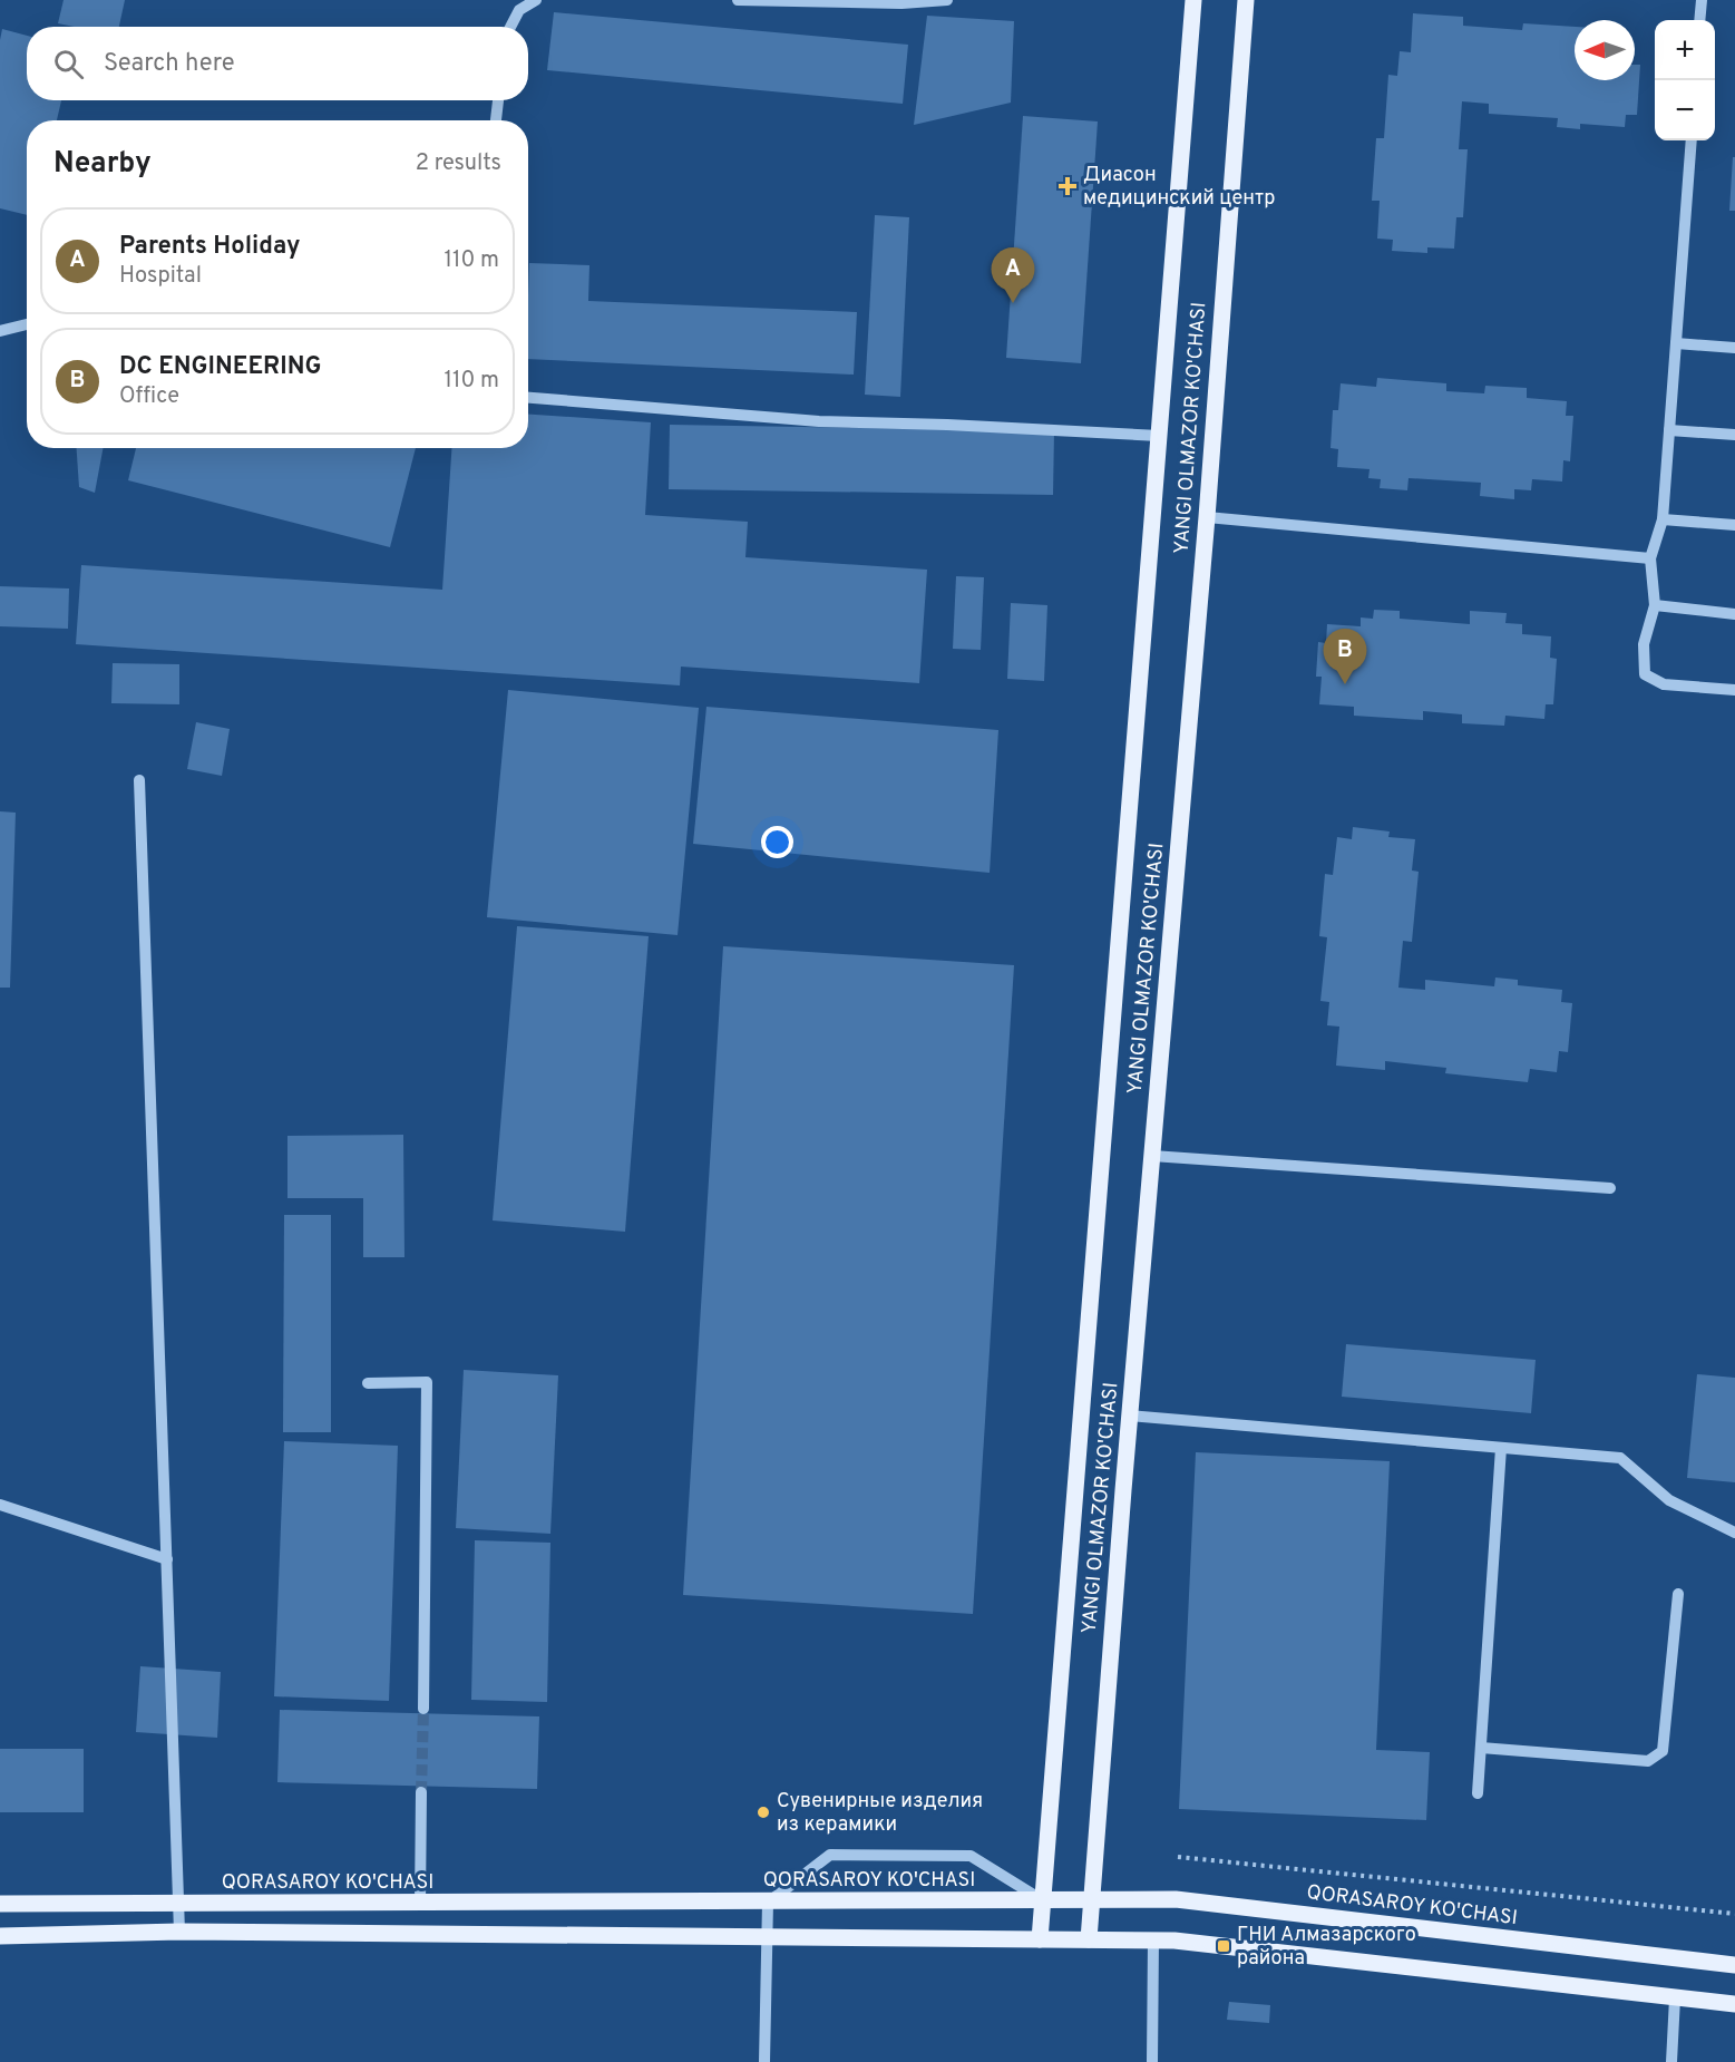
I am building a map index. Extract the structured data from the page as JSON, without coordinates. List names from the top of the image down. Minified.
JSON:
{"streets":{"main road":["YANGI OLMAZOR KO'CHASI","QORASAROY KO'CHASI"]},"crossings":[["YANGI OLMAZOR KO'CHASI","QORASAROY KO'CHASI"]],"places":{"health":["Диасон медицинский центр"],"other":["Сувенирные изделия из керамики"],"transit":["ГНИ Алмазарского района"]},"north":"left","page":{"map_buttons":["+","−"],"search":"Search here","heading":["Nearby","2 results"],"list":[{"mark":"A","name":"Parents Holiday","note":"Hospital","value":"110 m"},{"mark":"B","name":"DC ENGINEERING","note":"Office","value":"110 m"}],"pins":["A","B"]}}
